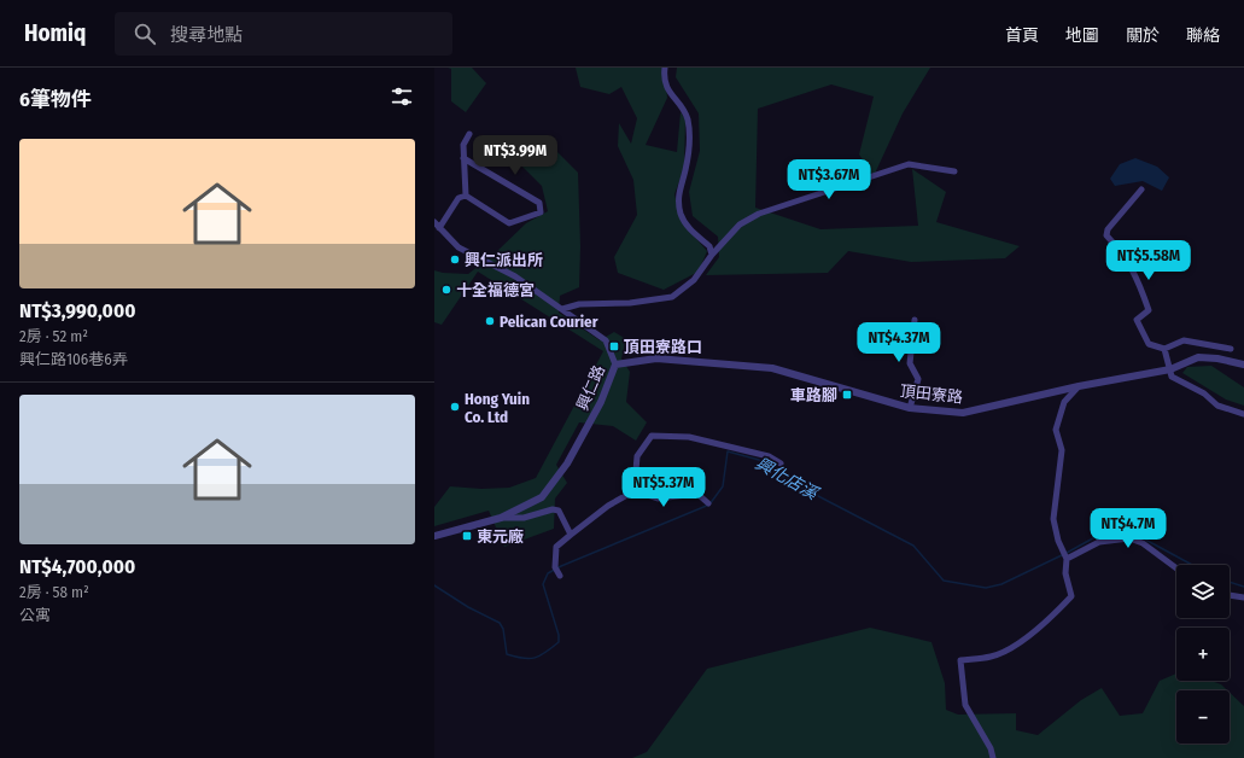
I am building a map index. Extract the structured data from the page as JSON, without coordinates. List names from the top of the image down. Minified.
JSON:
{"streets":{"street":["興仁路","頂田寮路"]},"crossings":[["興仁路","頂田寮路"]],"water":["興化店溪"],"places":{"other":["興仁派出所","十全福德宮","Pelican Courier","Hong Yuin Co. Ltd"],"transit":["頂田寮路口","車路腳","東元廠"]},"page":{"header":"Homiq","search":"搜尋地點","nav":["首頁","地圖","關於","聯絡"],"heading":"6筆物件","list":[{"name":"NT$3,990,000","note":"2房 · 52 m² · 興仁路106巷6弄"},{"name":"NT$4,700,000","note":"2房 · 58 m² · 公寓"}],"price":["NT$3.99M","NT$3.67M","NT$5.58M","NT$4.37M","NT$5.37M","NT$4.7M"],"map_buttons":["+","−"]}}
